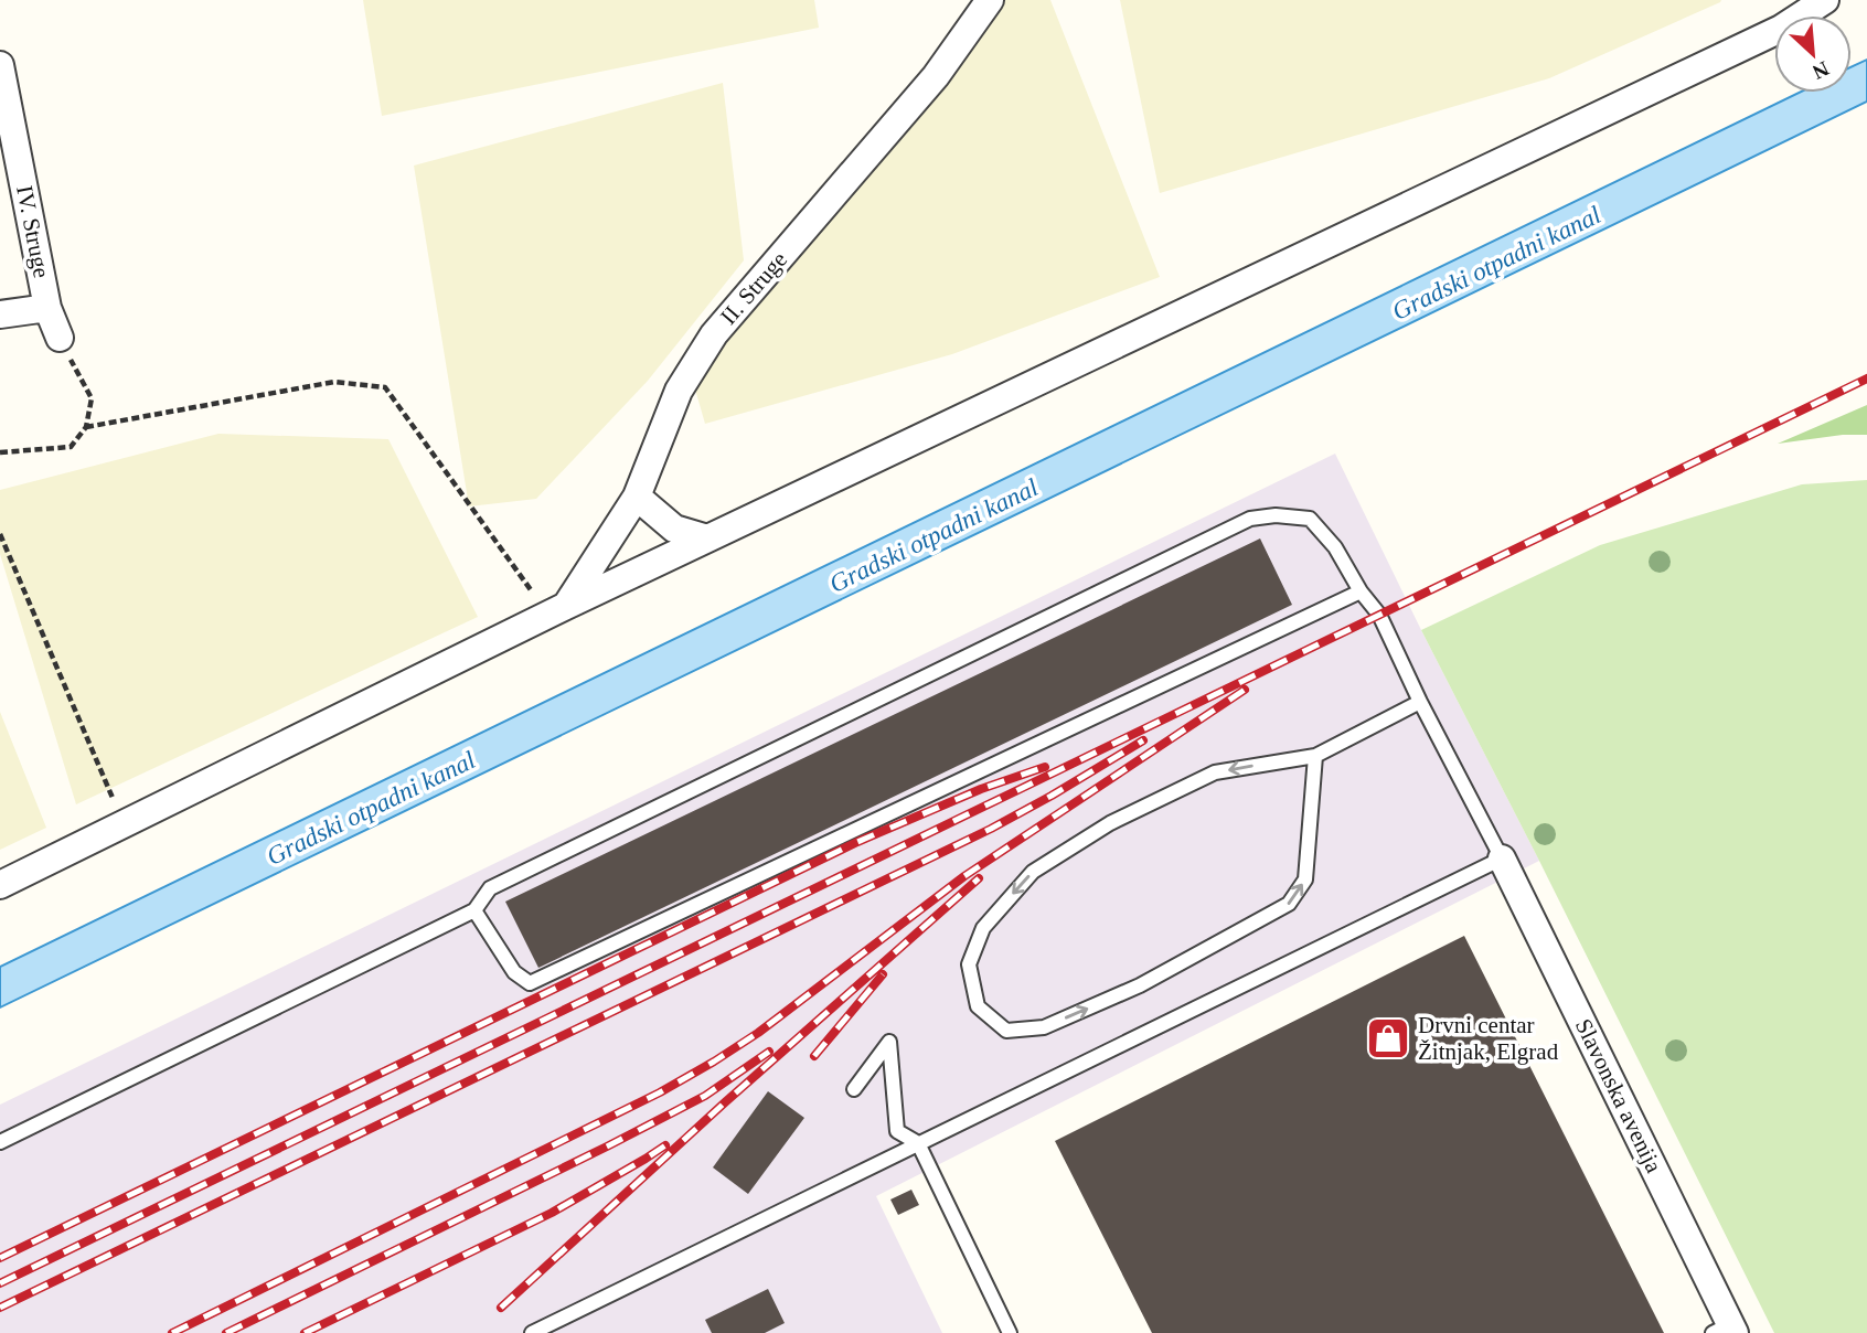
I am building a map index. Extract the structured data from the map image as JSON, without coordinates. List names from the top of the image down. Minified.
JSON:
{"streets":{"street":["IV. Struge","II. Struge","Slavonska avenija"]},"water":["Gradski otpadni kanal"],"places":{"shop":["Drvni centar Žitnjak, Elgrad"]},"north":"bottom right"}
